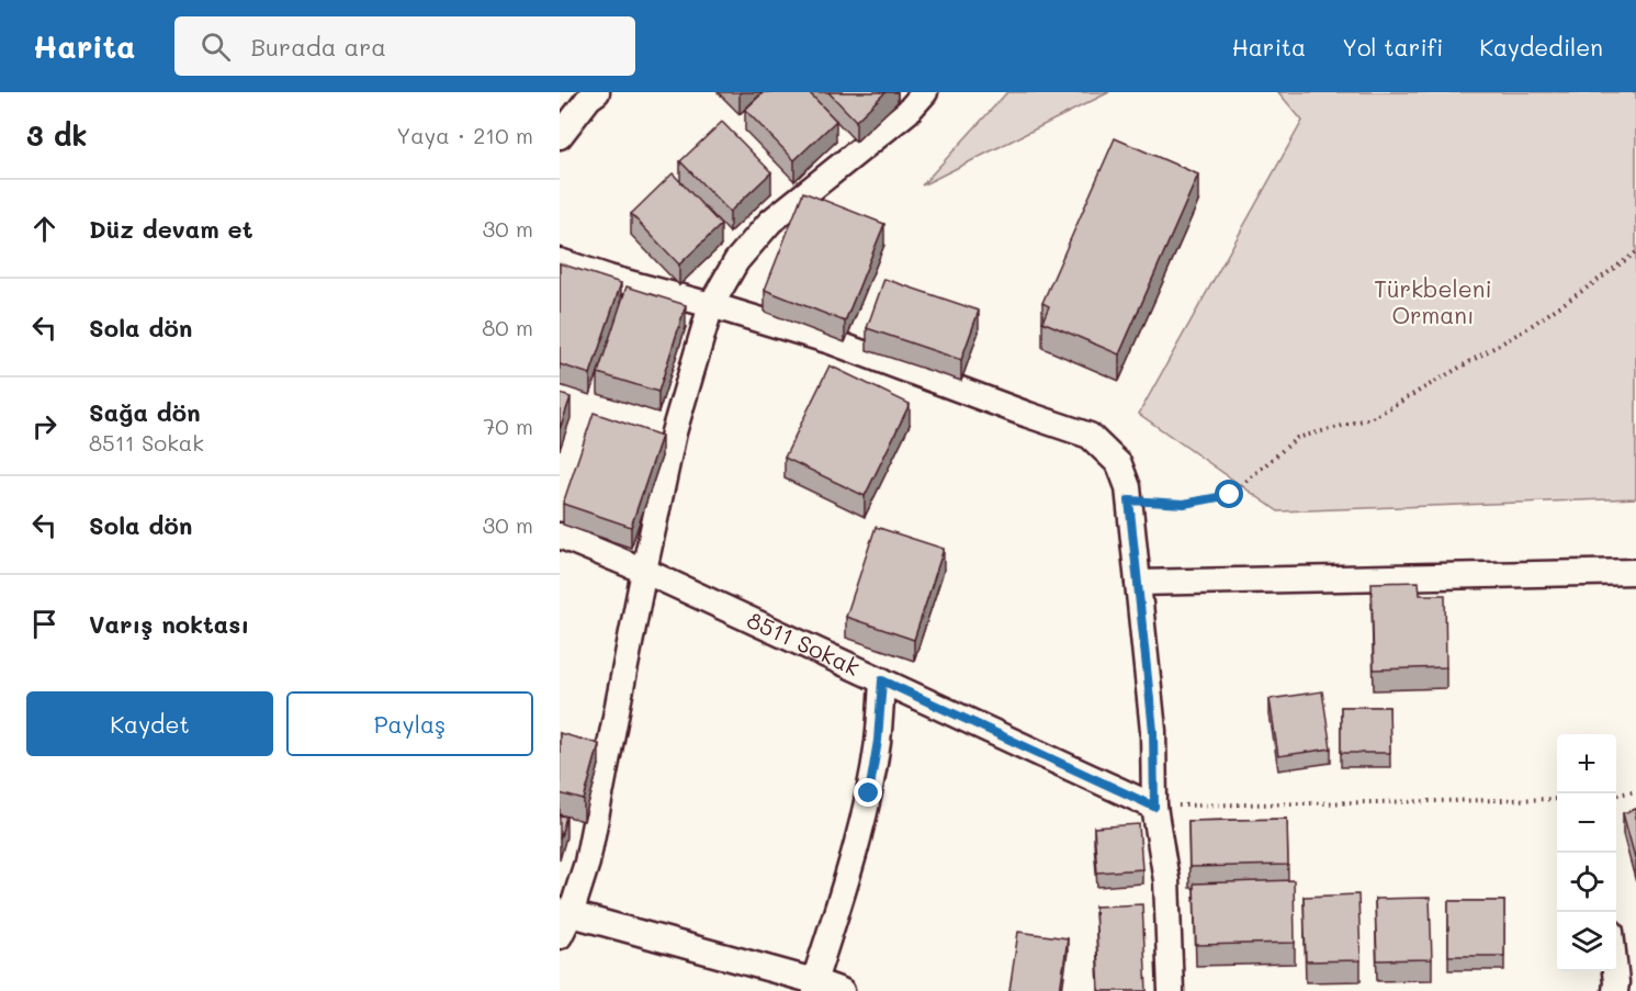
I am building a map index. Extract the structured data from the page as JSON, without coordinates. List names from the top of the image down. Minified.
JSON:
{"streets":{"street":["8511 Sokak"]},"parks":["Türkbeleni Ormanı"],"page":{"header":"Harita","search":"Burada ara","nav":["Harita","Yol tarifi","Kaydedilen"],"heading":["3 dk","Yaya · 210 m"],"list":[["Düz devam et","30 m"],["Sola dön","80 m"],["Sağa dön","8511 Sokak","70 m"],["Sola dön","30 m"],"Varış noktası"],"buttons":["Kaydet","Paylaş"],"map_buttons":["+","−"]}}
